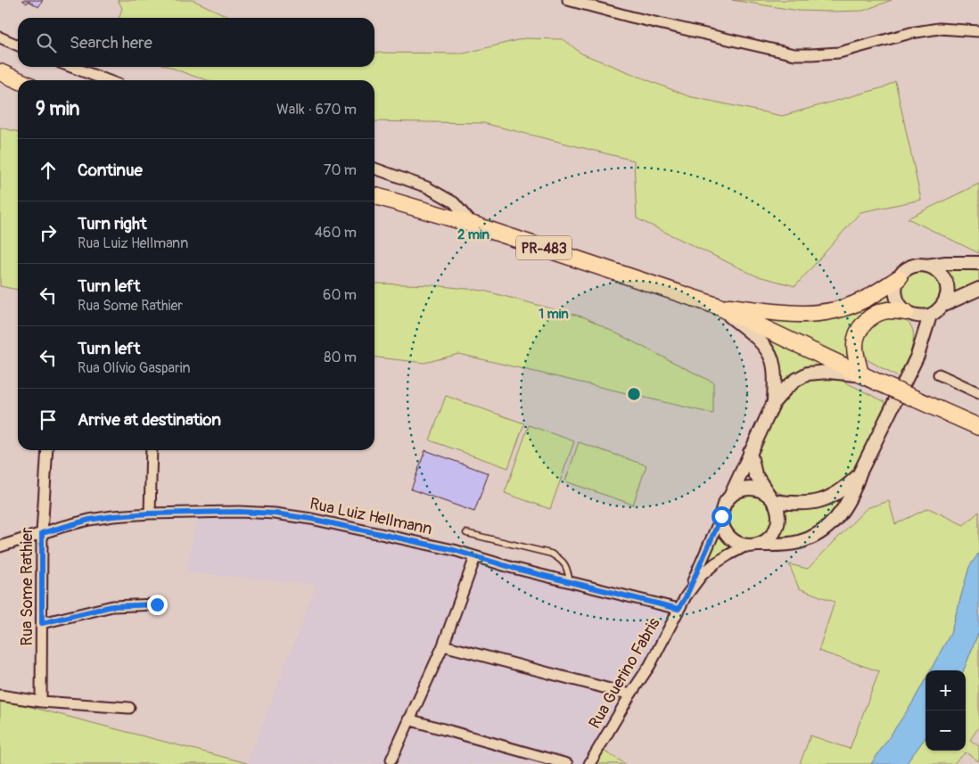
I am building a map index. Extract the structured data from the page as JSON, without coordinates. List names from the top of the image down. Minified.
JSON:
{"streets":{"highway":["PR-483"],"street":["Rua Luiz Hellmann","Rua Some Rathier","Rua Guerino Fabris"]},"crossings":[["Rua Luiz Hellmann","Rua Some Rathier"],["Rua Luiz Hellmann","Rua Guerino Fabris"]],"page":{"search":"Search here","heading":["9 min","Walk · 670 m"],"list":[["Continue","70 m"],["Turn right","Rua Luiz Hellmann","460 m"],["Turn left","Rua Some Rathier","60 m"],["Turn left","Rua Olívio Gasparin","80 m"],"Arrive at destination"],"map_buttons":["+","−"]},"rings":["2 min","1 min"]}
